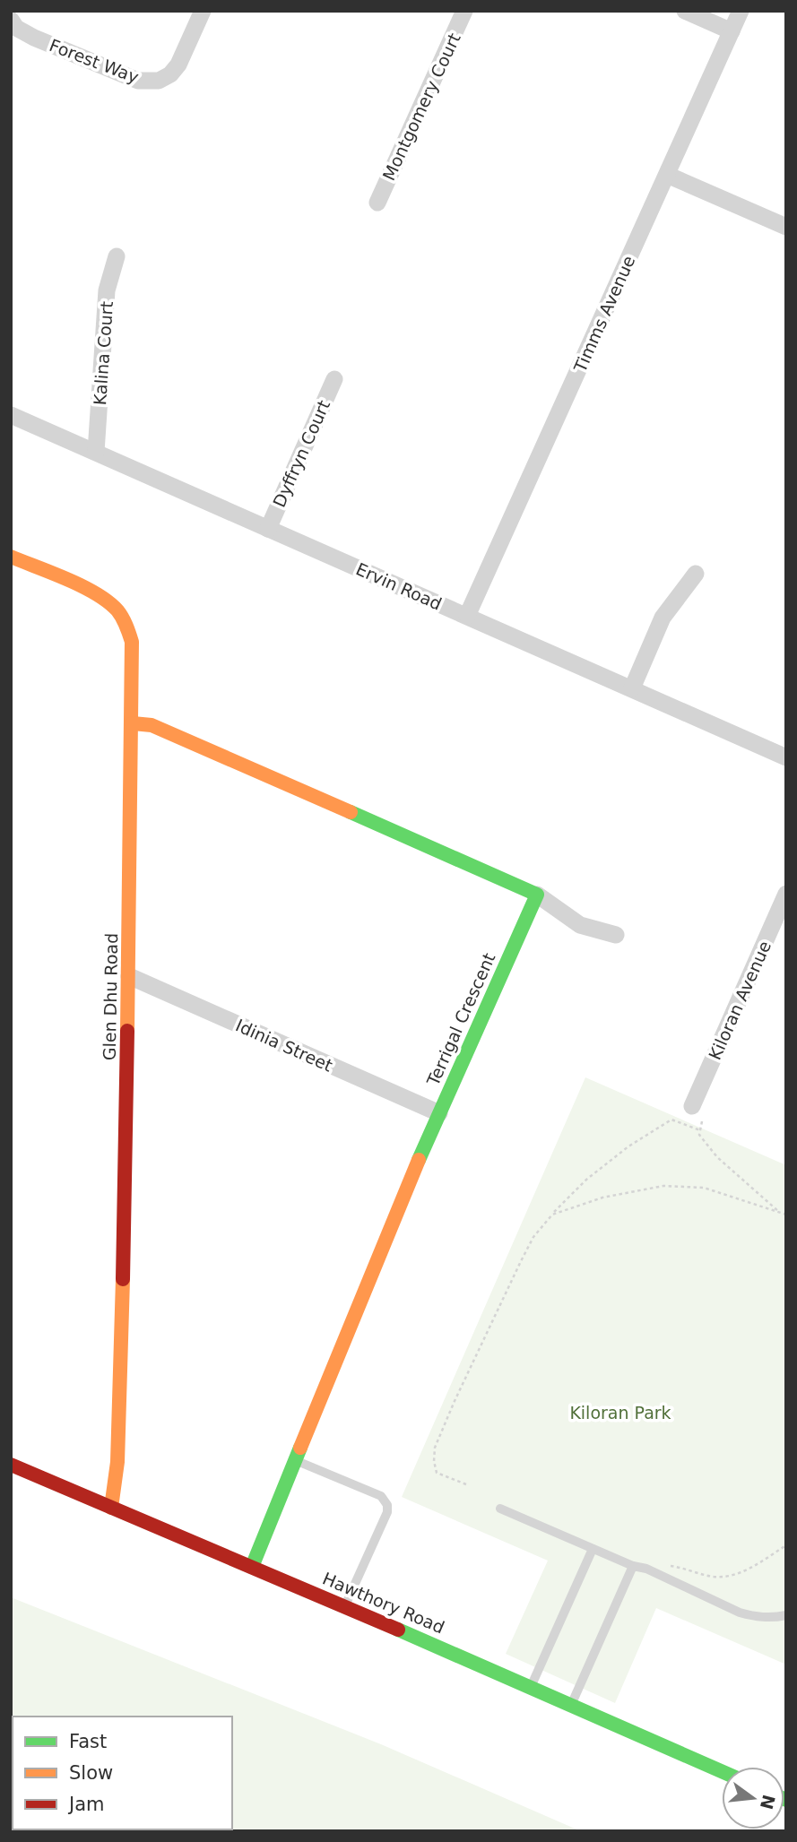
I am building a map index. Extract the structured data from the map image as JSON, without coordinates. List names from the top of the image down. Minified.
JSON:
{"streets":{"street":["Forest Way","Montgomery Court","Timms Avenue","Kalina Court","Dyffryn Court","Ervin Road","Glen Dhu Road","Kiloran Avenue","Terrigal Crescent","Idinia Street","Hawthory Road"]},"crossings":[["Timms Avenue","Ervin Road"],["Kalina Court","Ervin Road"],["Dyffryn Court","Ervin Road"],["Glen Dhu Road","Idinia Street"],["Glen Dhu Road","Hawthory Road"],["Terrigal Crescent","Idinia Street"],["Terrigal Crescent","Hawthory Road"]],"parks":["Kiloran Park"],"legend":["Fast","Slow","Jam"],"north":"right"}
